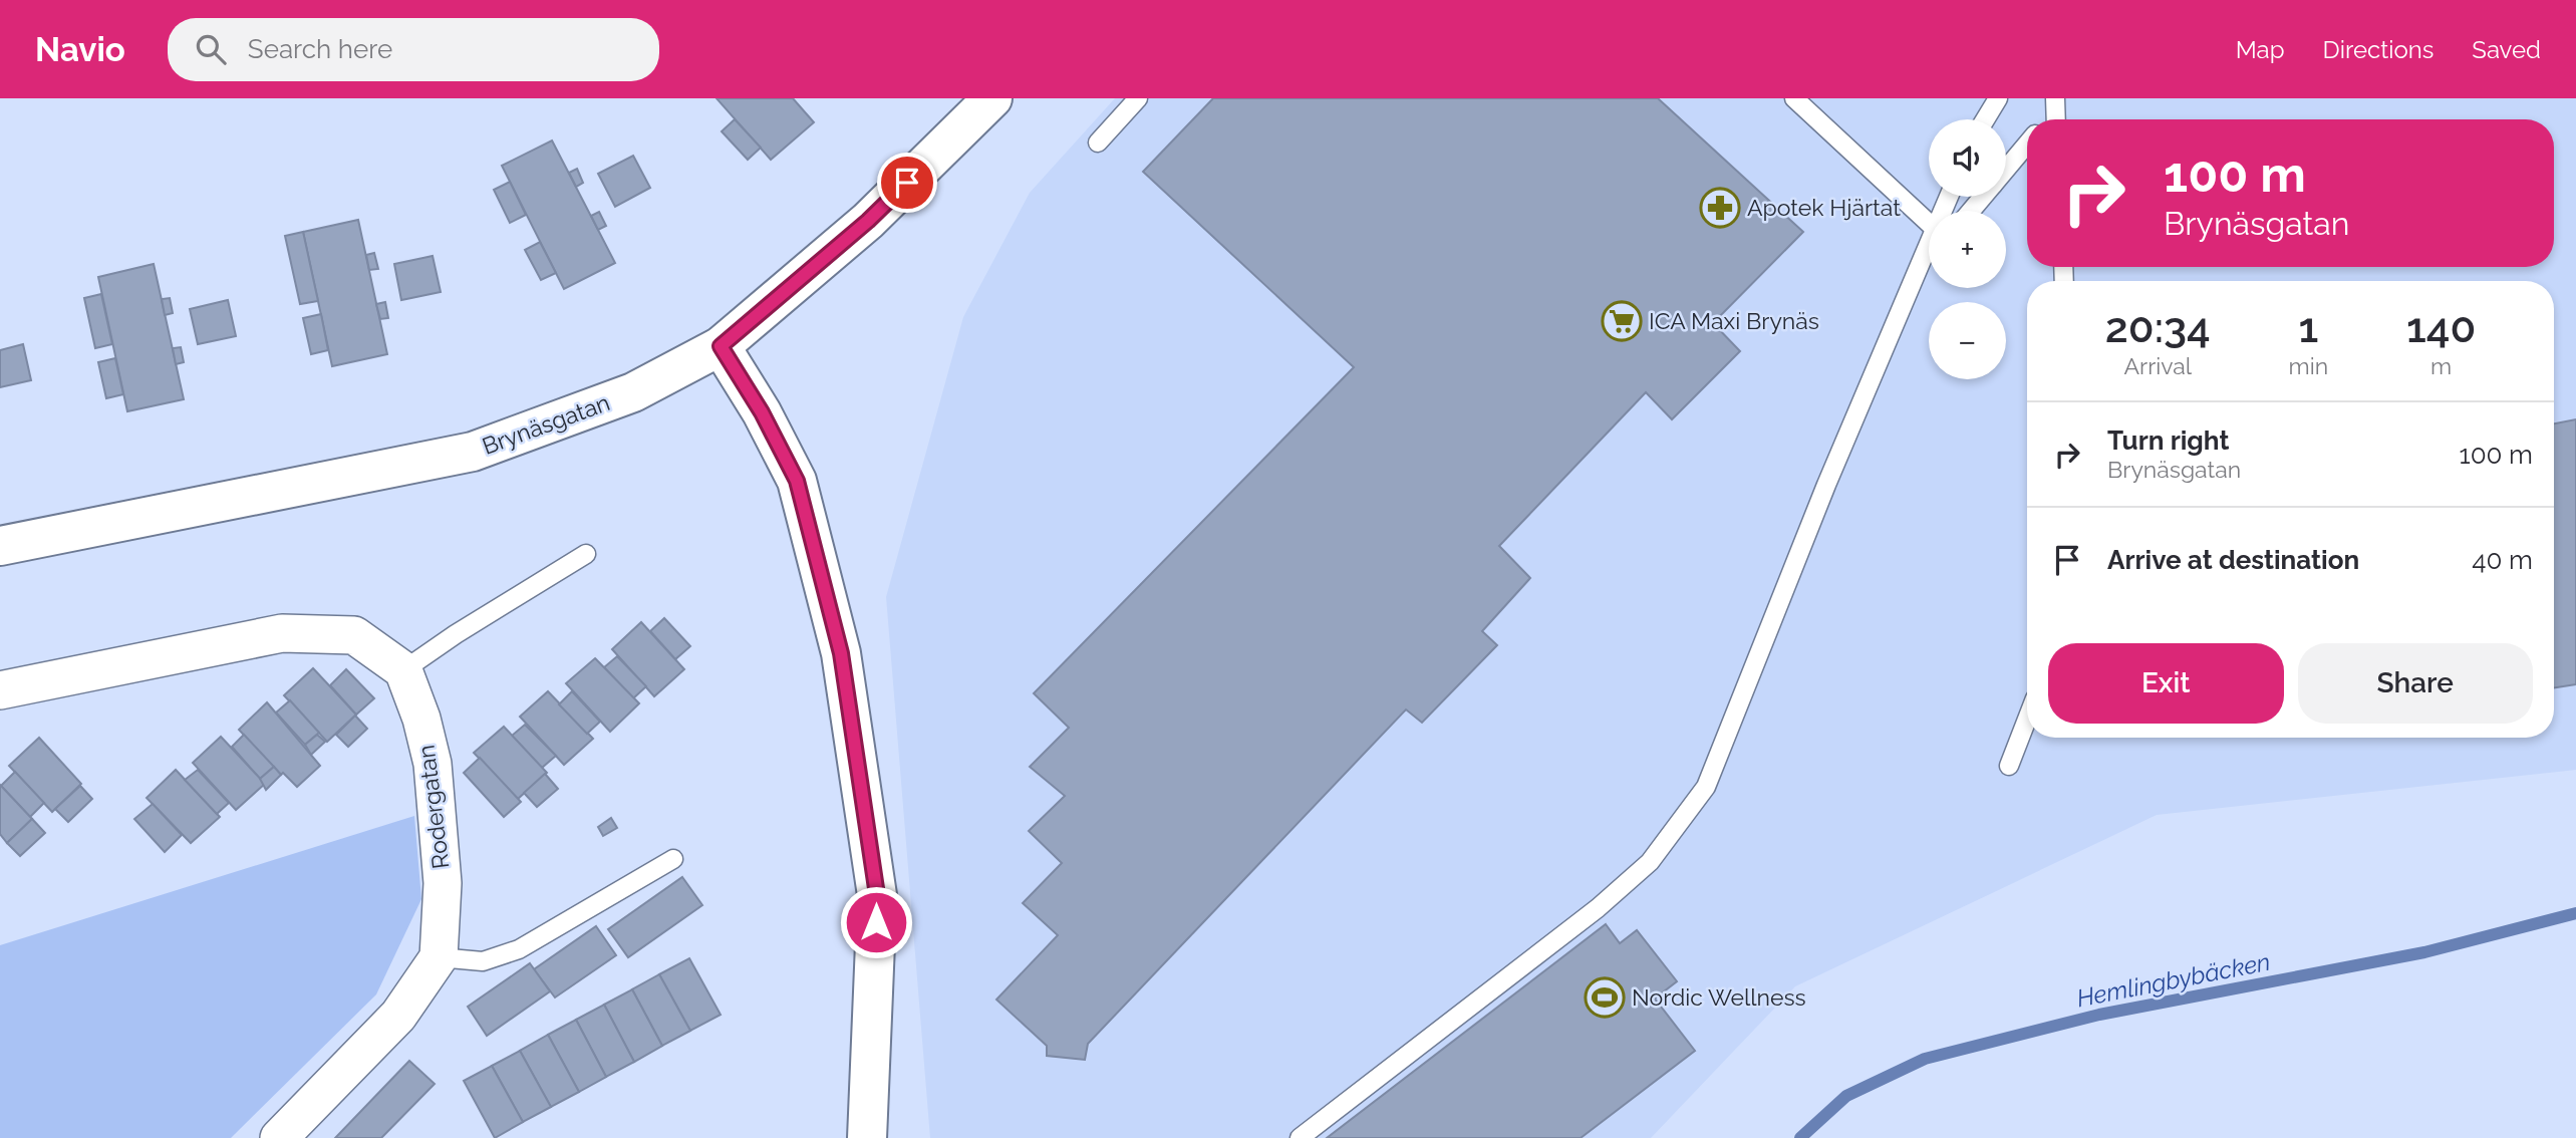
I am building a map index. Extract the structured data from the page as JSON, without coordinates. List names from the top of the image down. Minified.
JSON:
{"streets":{"street":["Brynäsgatan","Rodergatan"]},"water":["Hemlingbybäcken"],"places":{"pharmacy":["Apotek Hjärtat"],"supermarket":["ICA Maxi Brynäs"],"sports":["Nordic Wellness"]},"page":{"header":"Navio","search":"Search here","nav":["Map","Directions","Saved"],"map_buttons":["+","−"],"turn":["100 m","Brynäsgatan"],"eta":["20:34","Arrival","1","min","140","m"],"list":[{"name":"Turn right","note":"Brynäsgatan","value":"100 m"},{"name":"Arrive at destination","value":"40 m"}],"buttons":["Exit","Share"]}}
